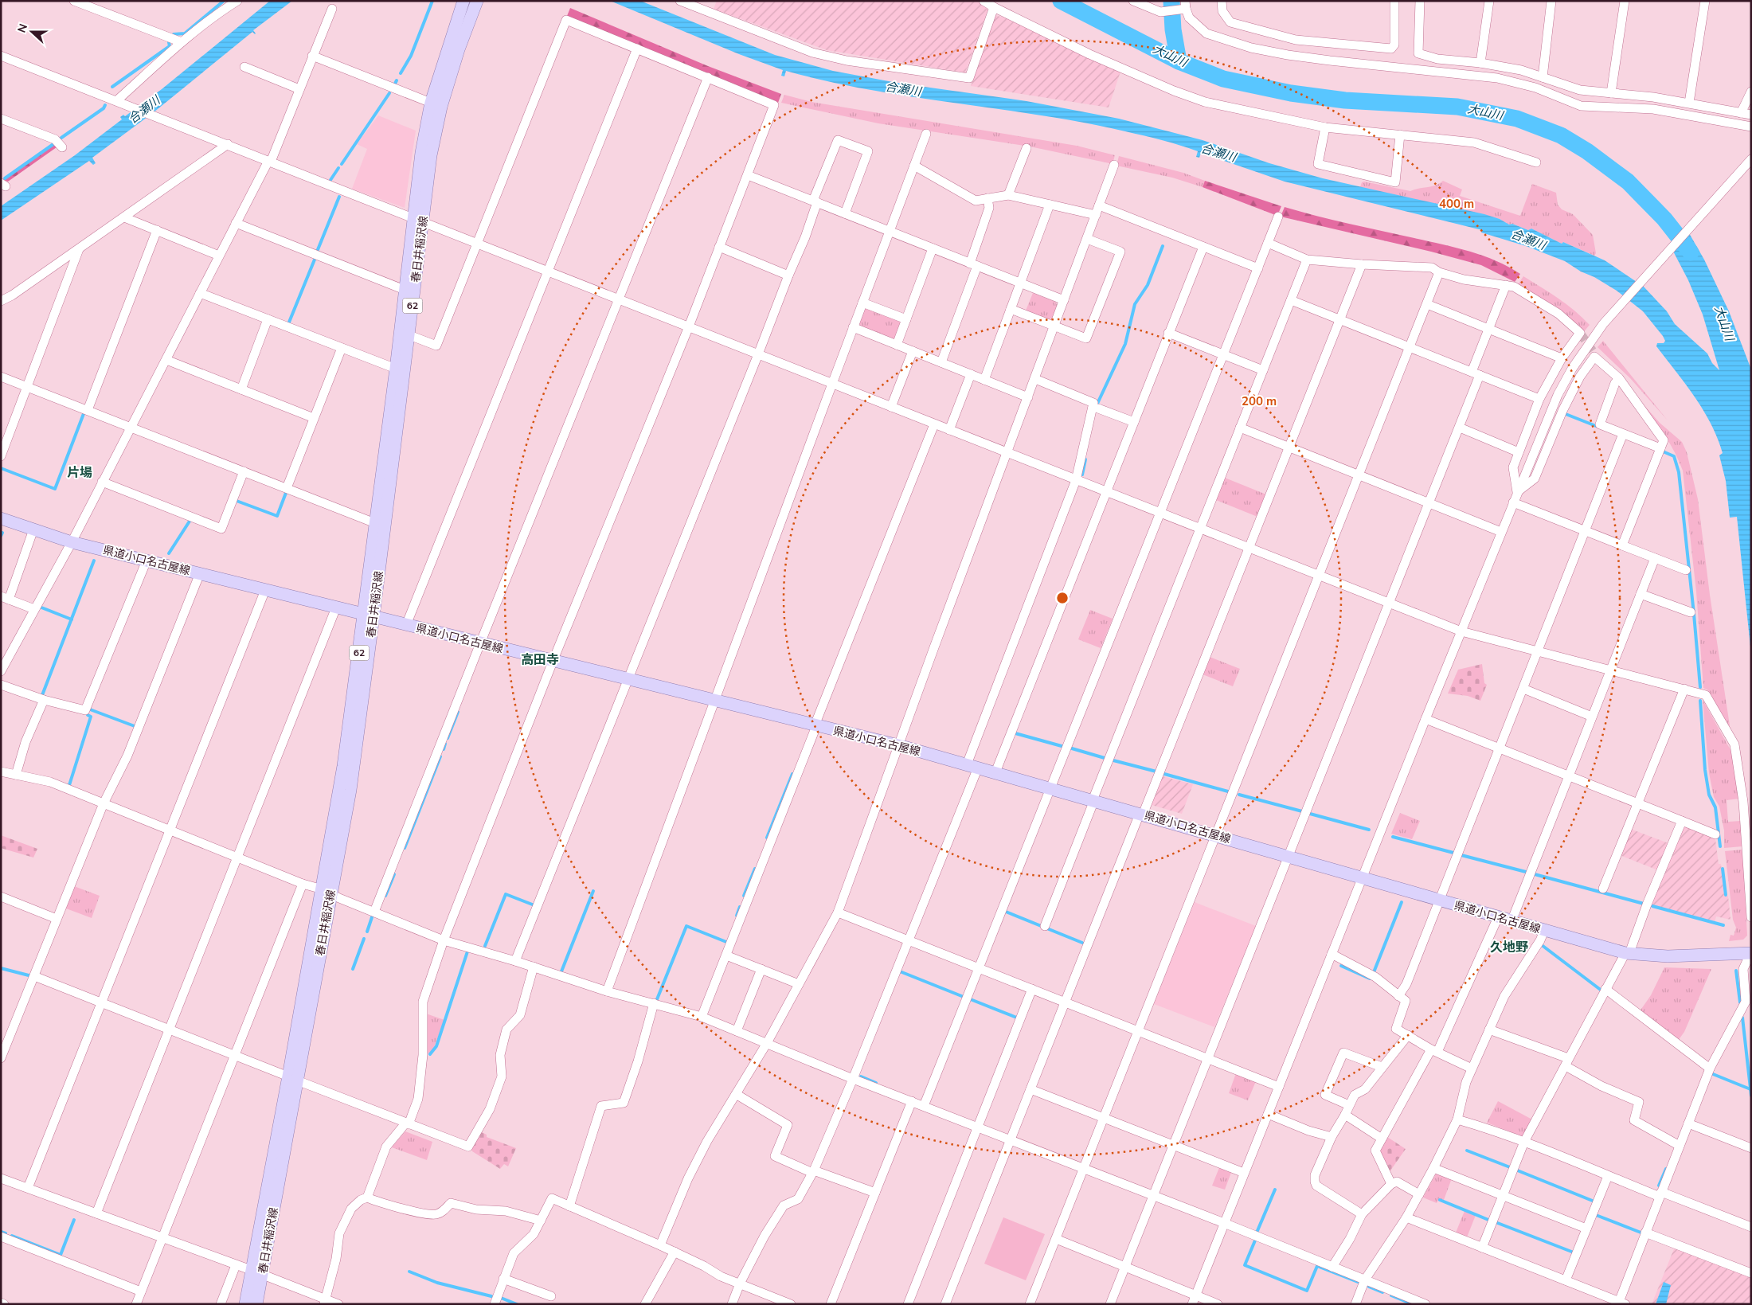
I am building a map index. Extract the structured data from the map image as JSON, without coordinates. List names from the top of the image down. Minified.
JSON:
{"streets":{"main road":["春日井稲沢線","62","県道小口名古屋線"]},"crossings":[["春日井稲沢線","県道小口名古屋線"]],"districts":["片場","高田寺","久地野"],"water":["大山川","合瀬川"],"north":"left","rings":["400 m","200 m"]}
